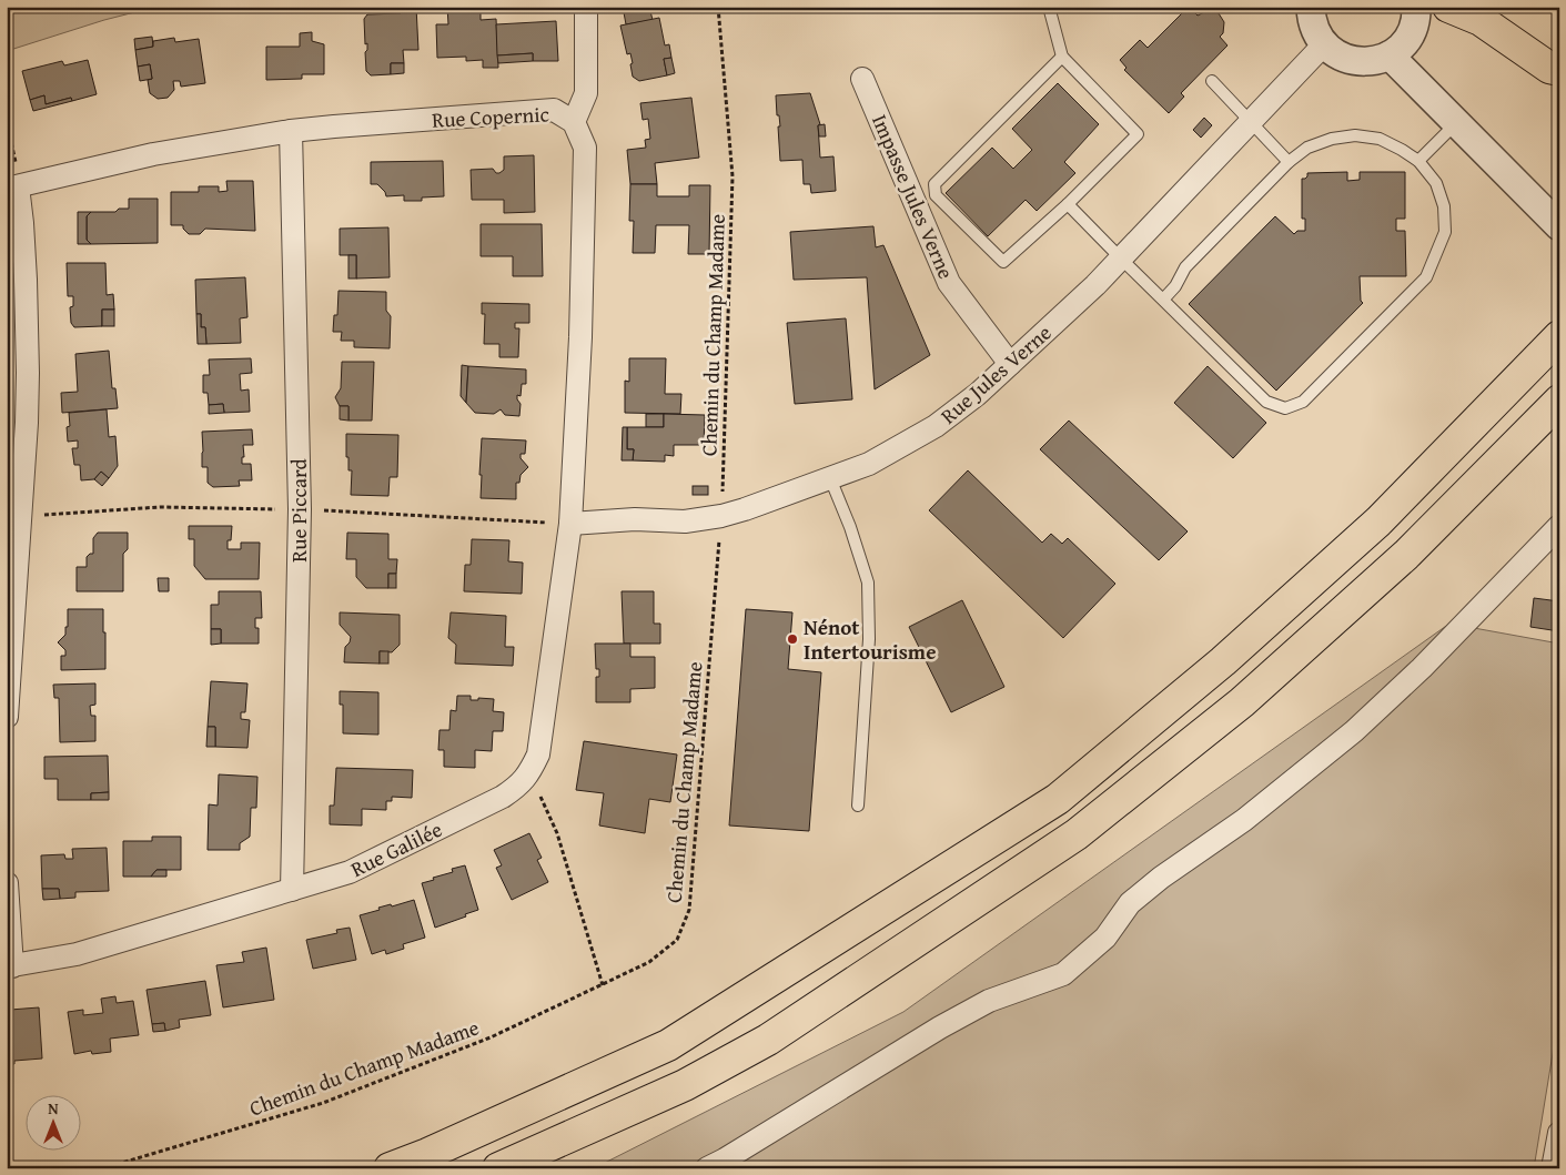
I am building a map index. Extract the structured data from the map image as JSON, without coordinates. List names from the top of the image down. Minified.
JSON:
{"streets":{"street":["Rue Copernic","Impasse Jules Verne","Rue Jules Verne","Rue Piccard","Rue Galilée"],"path":["Chemin du Champ Madame"]},"crossings":[["Rue Copernic","Rue Jules Verne"],["Rue Copernic","Rue Piccard"],["Rue Copernic","Rue Galilée"],["Impasse Jules Verne","Rue Jules Verne"],["Chemin du Champ Madame","Rue Jules Verne"],["Rue Jules Verne","Rue Galilée"],["Rue Piccard","Rue Galilée"]],"places":["Nénot Intertourisme"],"north":"top"}
